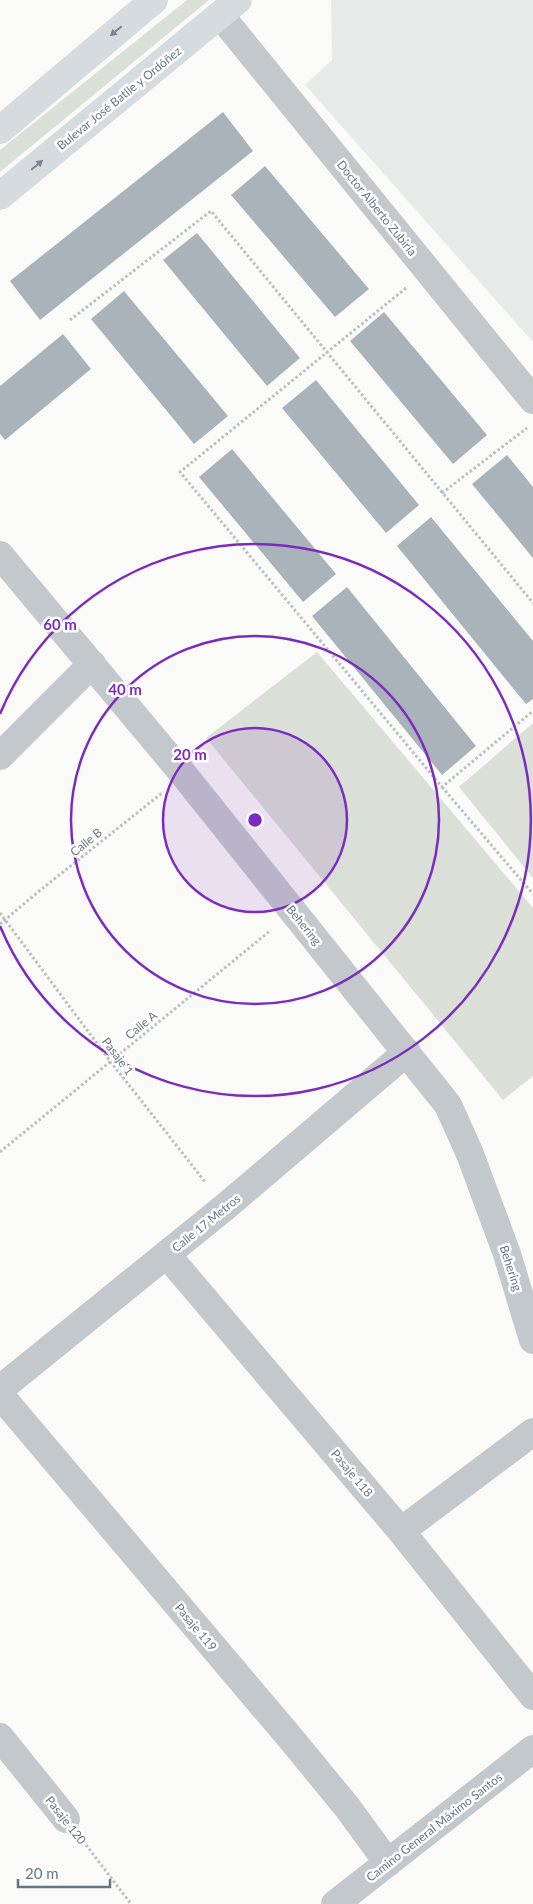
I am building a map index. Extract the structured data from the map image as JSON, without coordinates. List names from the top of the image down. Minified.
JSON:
{"streets":{"main road":["Bulevar José Batlle y Ordóñez"],"street":["Doctor Alberto Zubiría","Behering","Calle 17 Metros","Pasaje 118","Pasaje 119","Pasaje 120","Camino General Máximo Santos"],"path":["Calle B","Calle A","Pasaje 1"]},"crossings":[["Bulevar José Batlle y Ordóñez","Doctor Alberto Zubiría"],["Calle B","Behering"],["Calle B","Pasaje 1"],["Behering","Calle A"],["Behering","Calle 17 Metros"],["Calle A","Pasaje 1"],["Pasaje 1","Calle 17 Metros"],["Calle 17 Metros","Pasaje 118"],["Pasaje 119","Camino General Máximo Santos"]],"scale_bar":"20 m","rings":["60 m","40 m","20 m"]}
